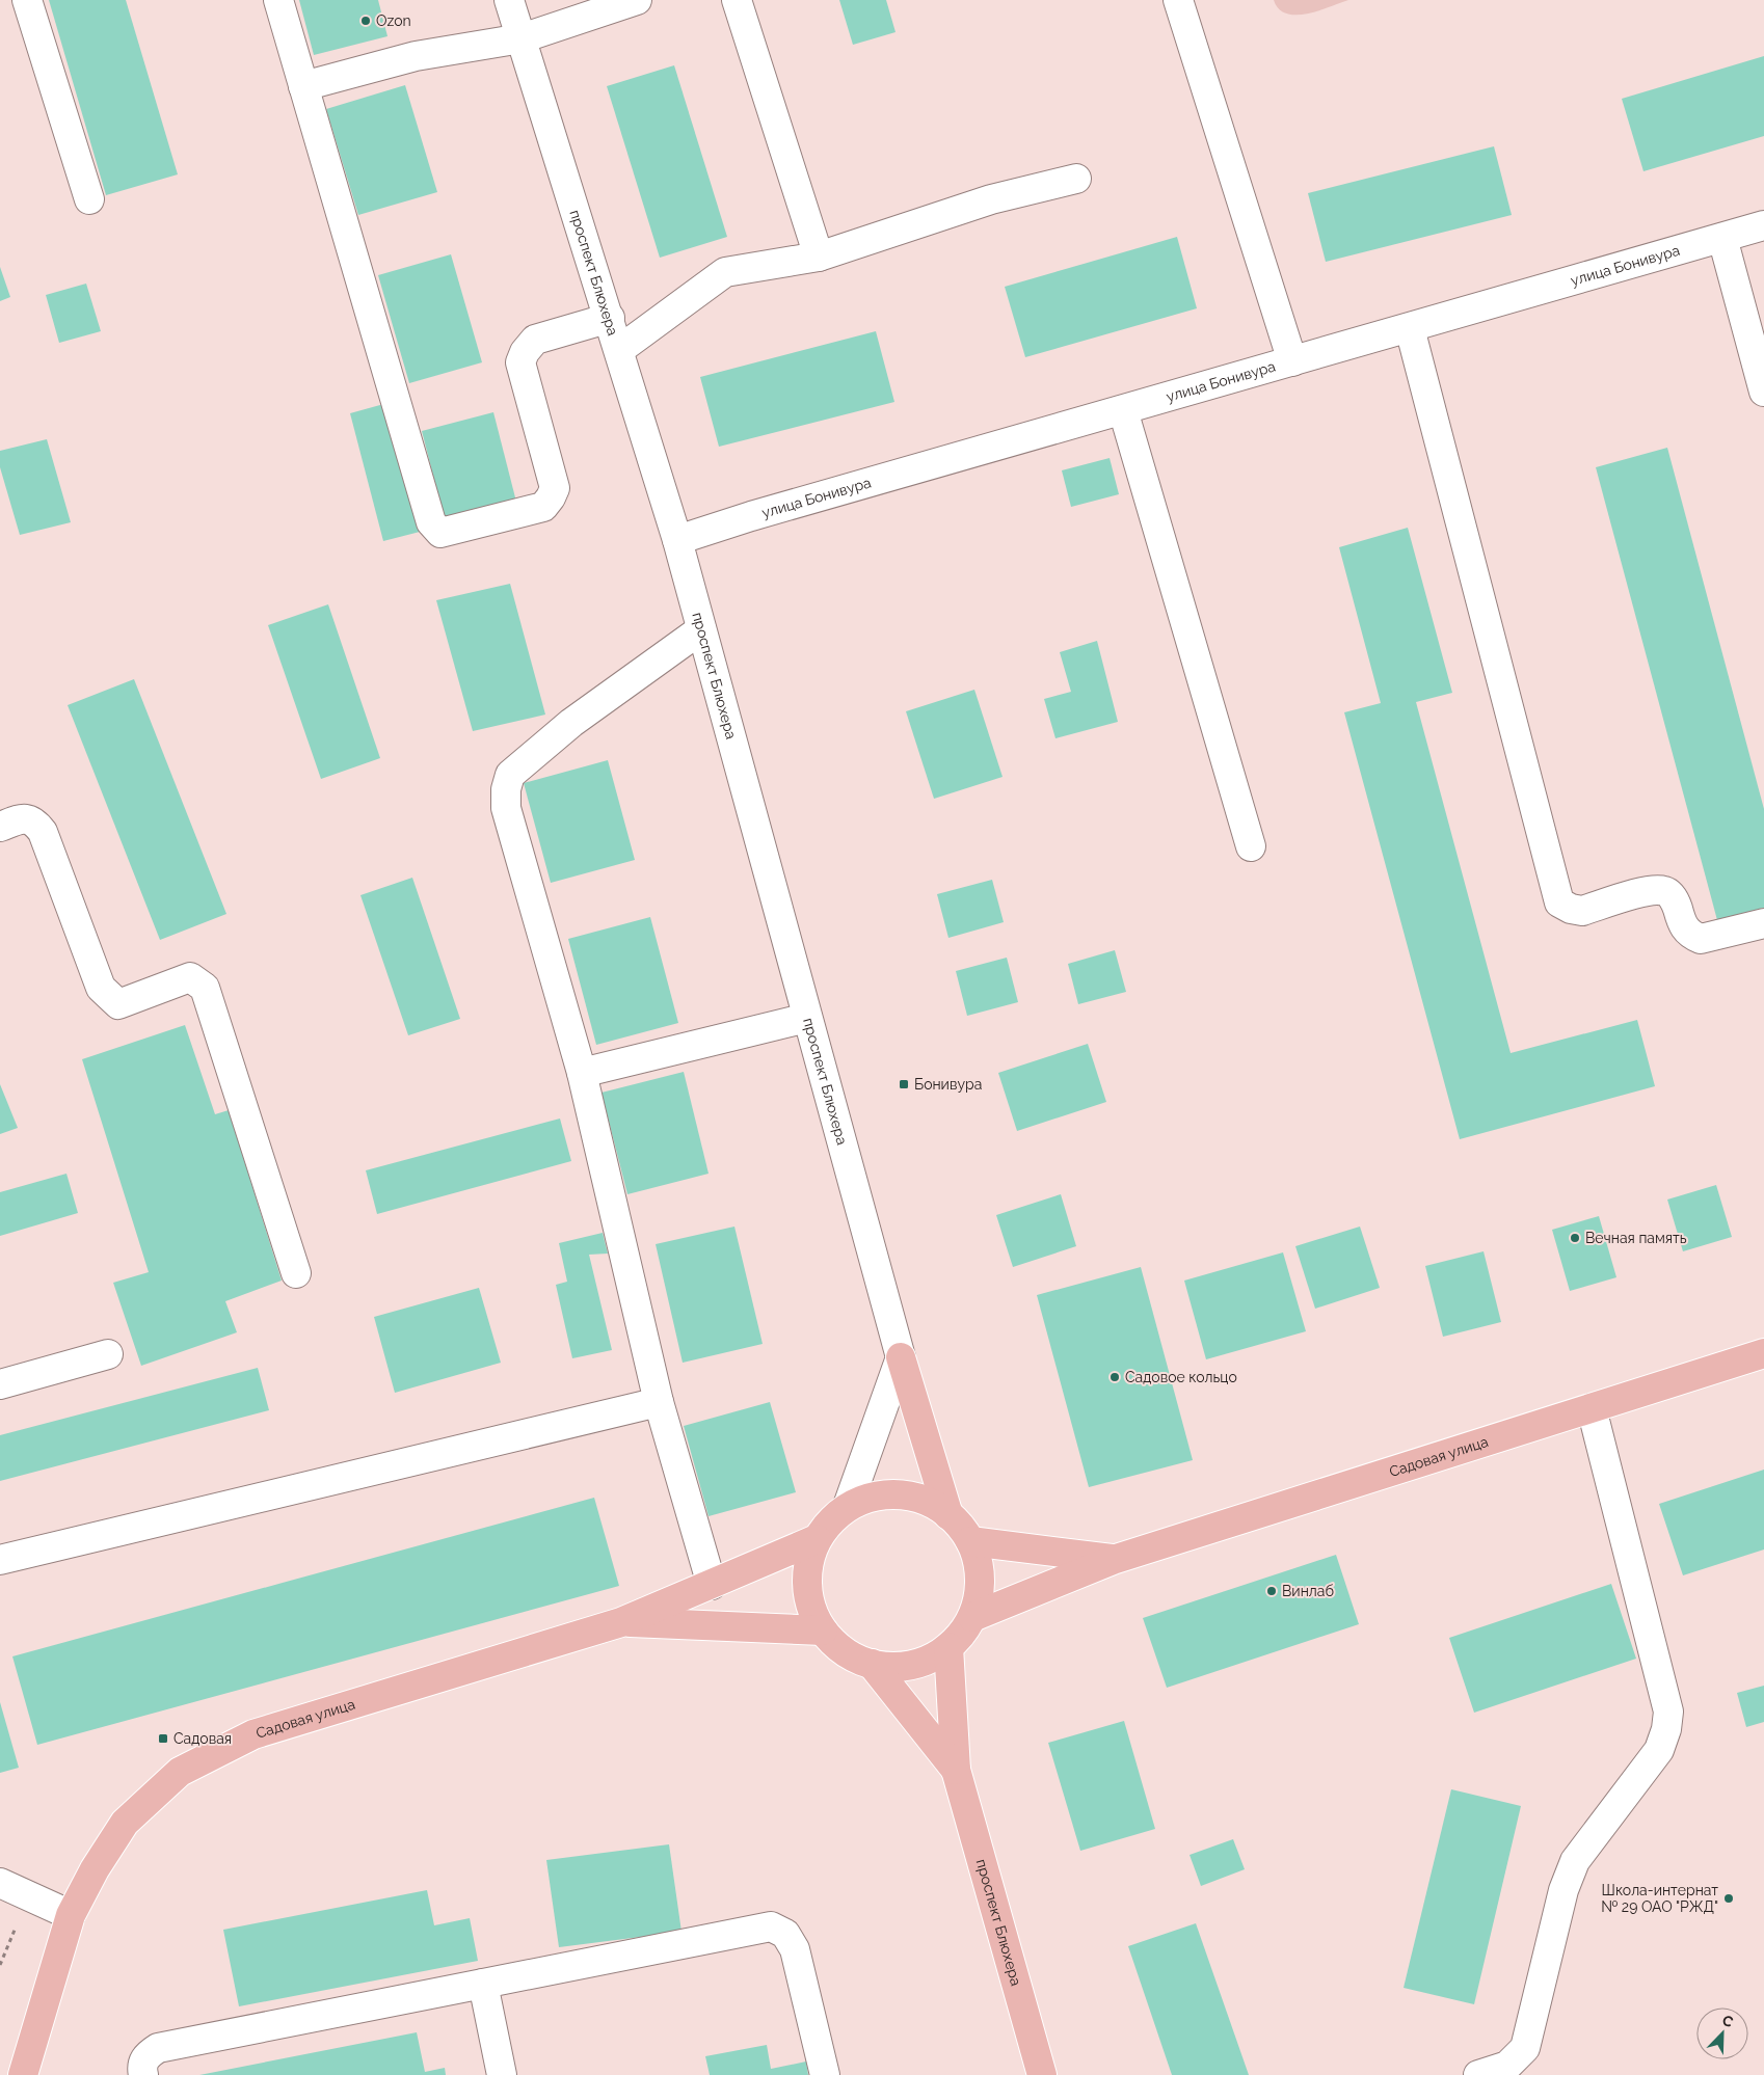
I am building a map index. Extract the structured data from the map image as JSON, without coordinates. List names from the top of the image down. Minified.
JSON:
{"streets":{"main road":["проспект Блюхера","Садовая улица"],"street":["улица Бонивура"]},"crossings":[["улица Бонивура","проспект Блюхера"]],"places":{"other":["Ozon","Вечная память","Садовое кольцо","Винлаб","Школа-интернат № 29 ОАО \"РЖД\""],"transit":["Бонивура","Садовая"]},"north":"top right"}
